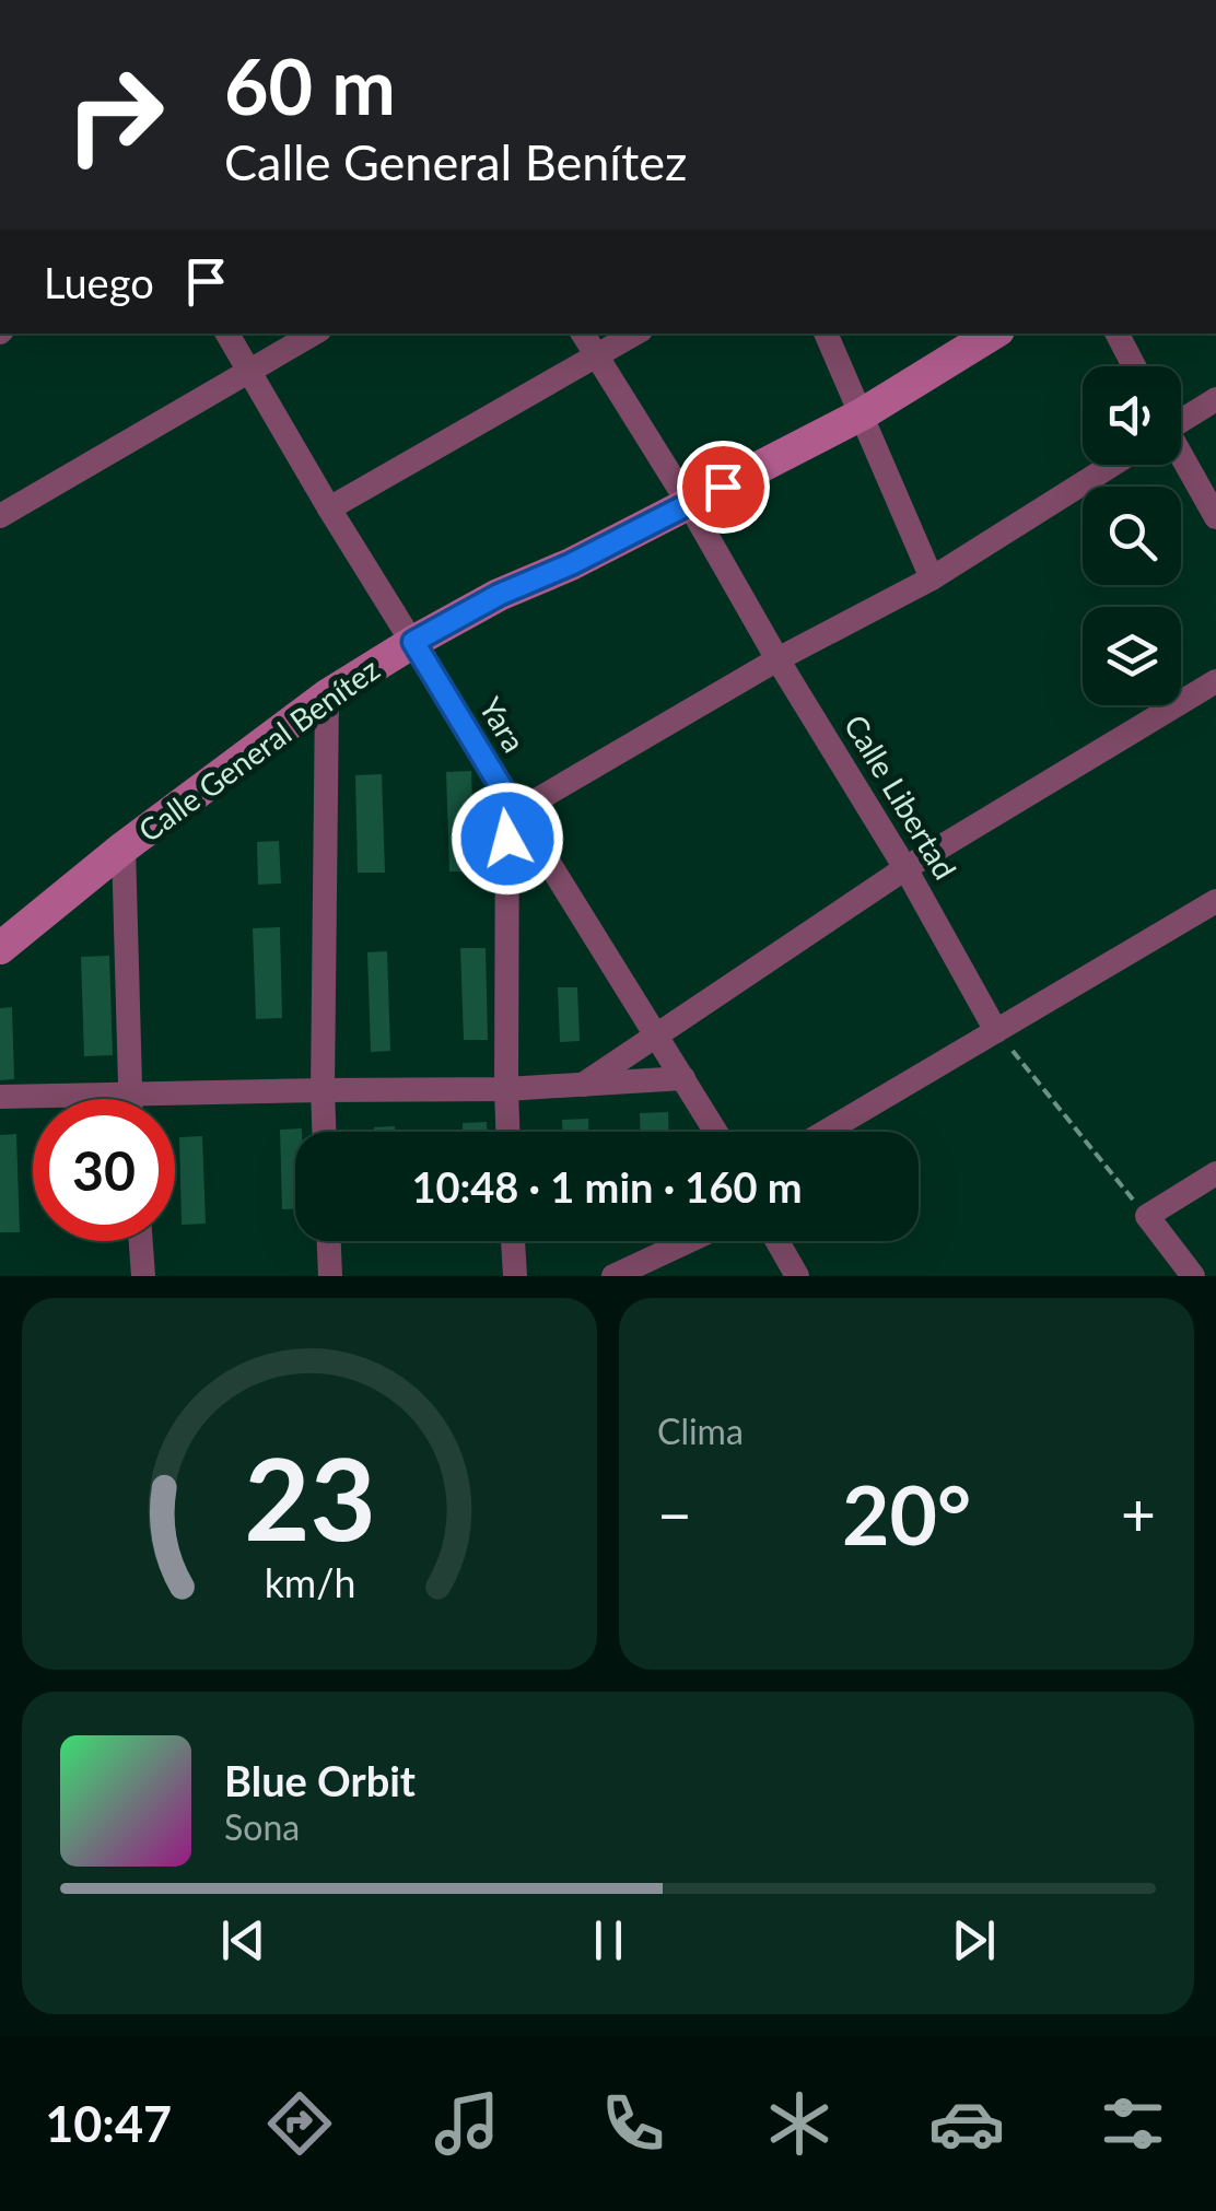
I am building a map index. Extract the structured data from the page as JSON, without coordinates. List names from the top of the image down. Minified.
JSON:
{"streets":{"street":["Yara","Calle General Benítez","Calle Libertad"]},"crossings":[["Yara","Calle General Benítez"],["Calle General Benítez","Calle Libertad"]],"page":{"turn":["60 m","Calle General Benítez"],"then":"Luego","limit":"30","trip":"10:48 · 1 min · 160 m","tile":"Clima","heat":["−","20°","+"],"song":["Blue Orbit","Sona"],"tabs":"10:47","gauge":["23","km/h"]}}
